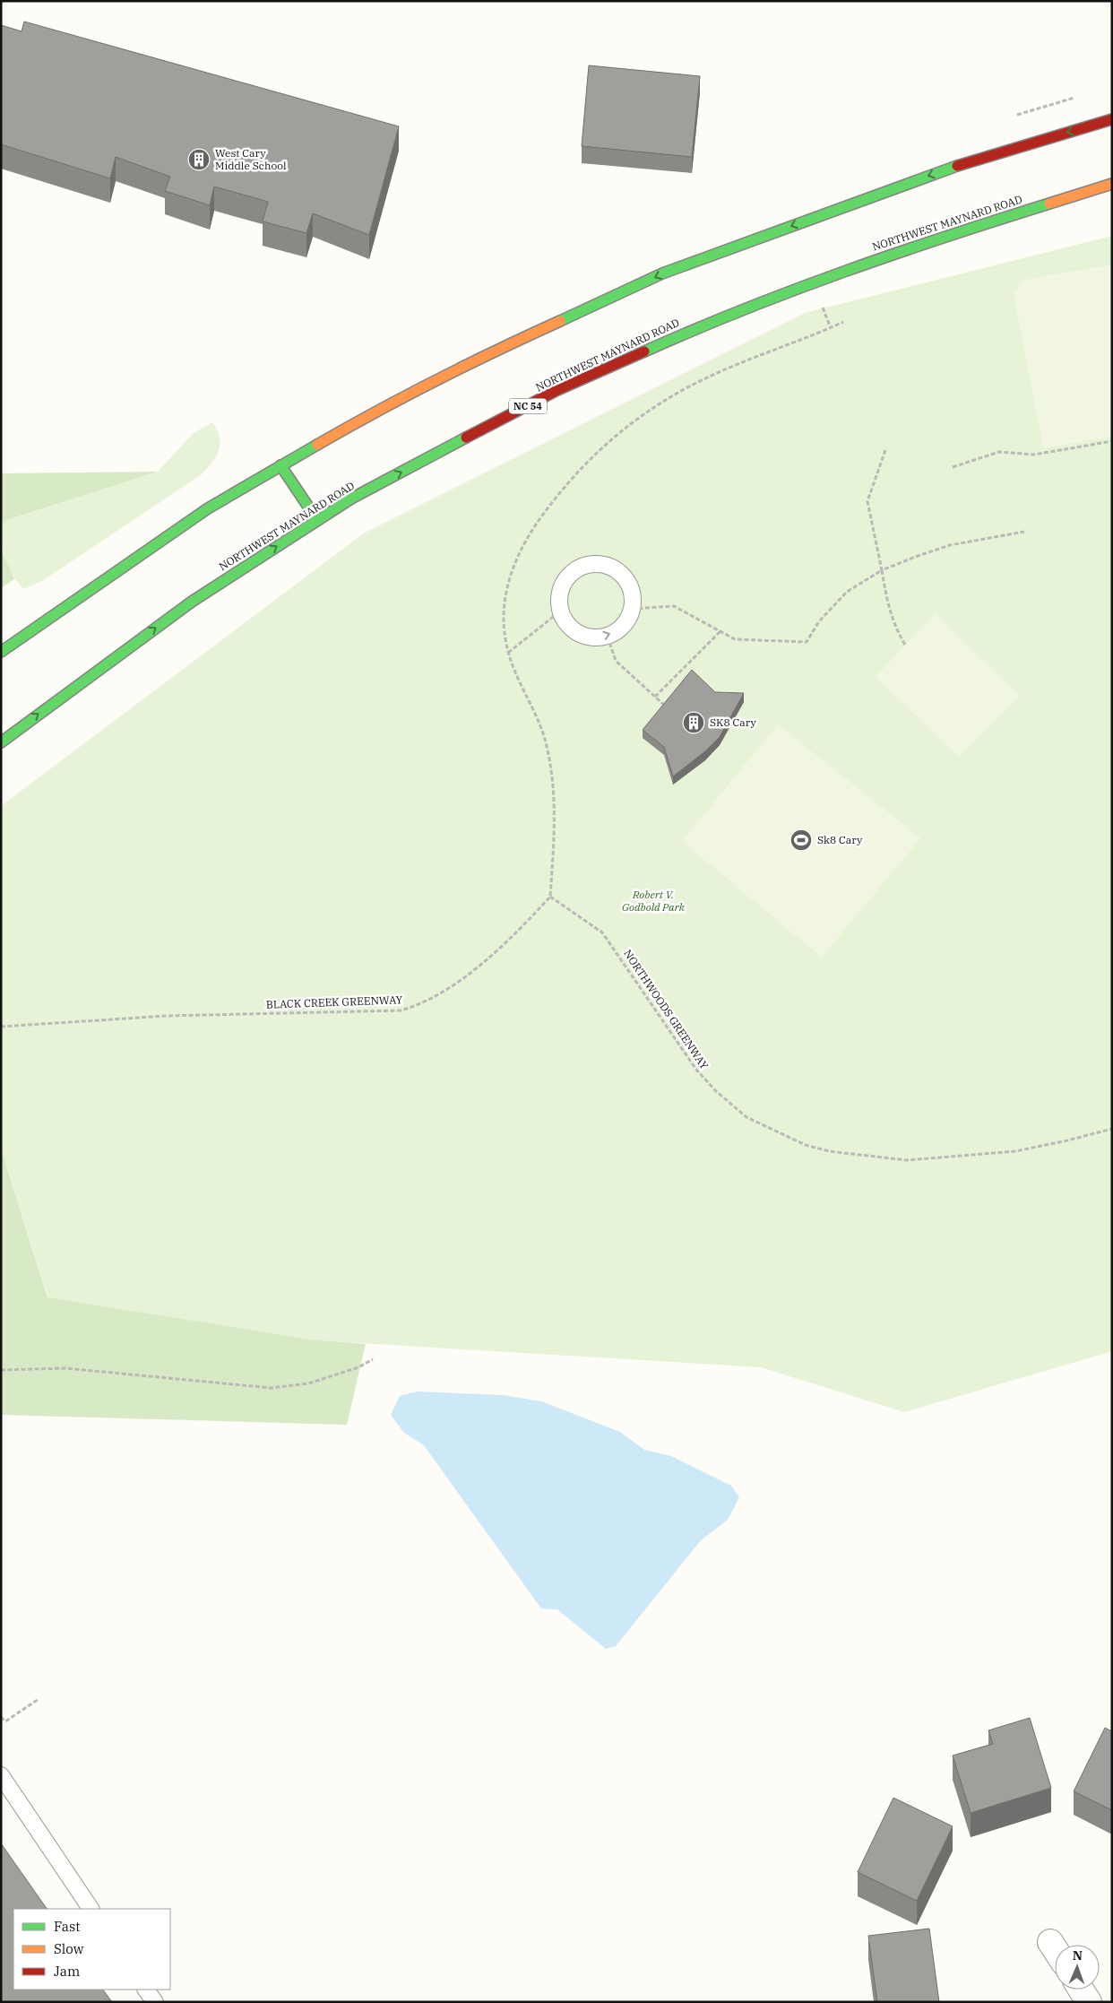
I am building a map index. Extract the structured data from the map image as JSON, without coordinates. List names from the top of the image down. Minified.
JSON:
{"streets":{"main road":["NORTHWEST MAYNARD ROAD","NC 54"],"path":["BLACK CREEK GREENWAY","NORTHWOODS GREENWAY"]},"crossings":[["BLACK CREEK GREENWAY","NORTHWOODS GREENWAY"]],"parks":["Robert V. Godbold Park"],"places":{"building":["West Cary Middle School","SK8 Cary"],"sports":["Sk8 Cary"]},"legend":["Fast","Slow","Jam"],"north":"top"}
